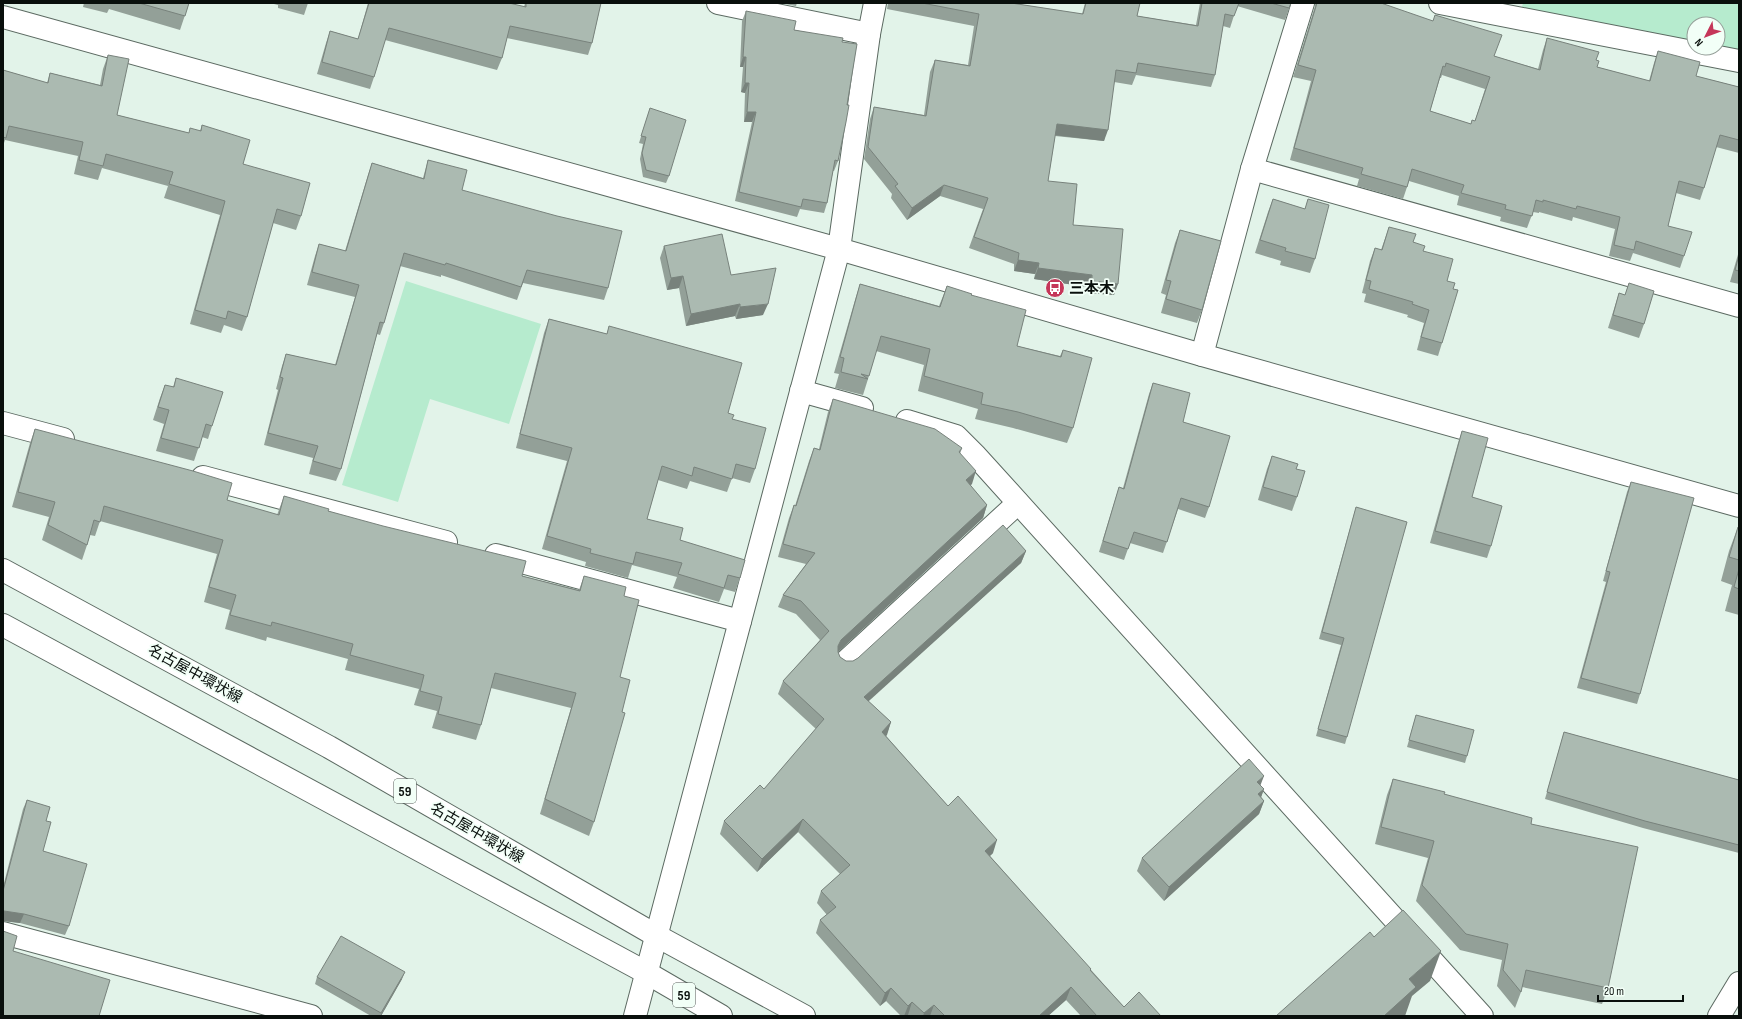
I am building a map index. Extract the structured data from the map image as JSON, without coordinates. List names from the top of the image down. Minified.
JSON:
{"streets":{"street":["名古屋中環状線","59"]},"places":{"bus stop":["三本木"]},"scale_bar":"20 m","north":"bottom left"}
